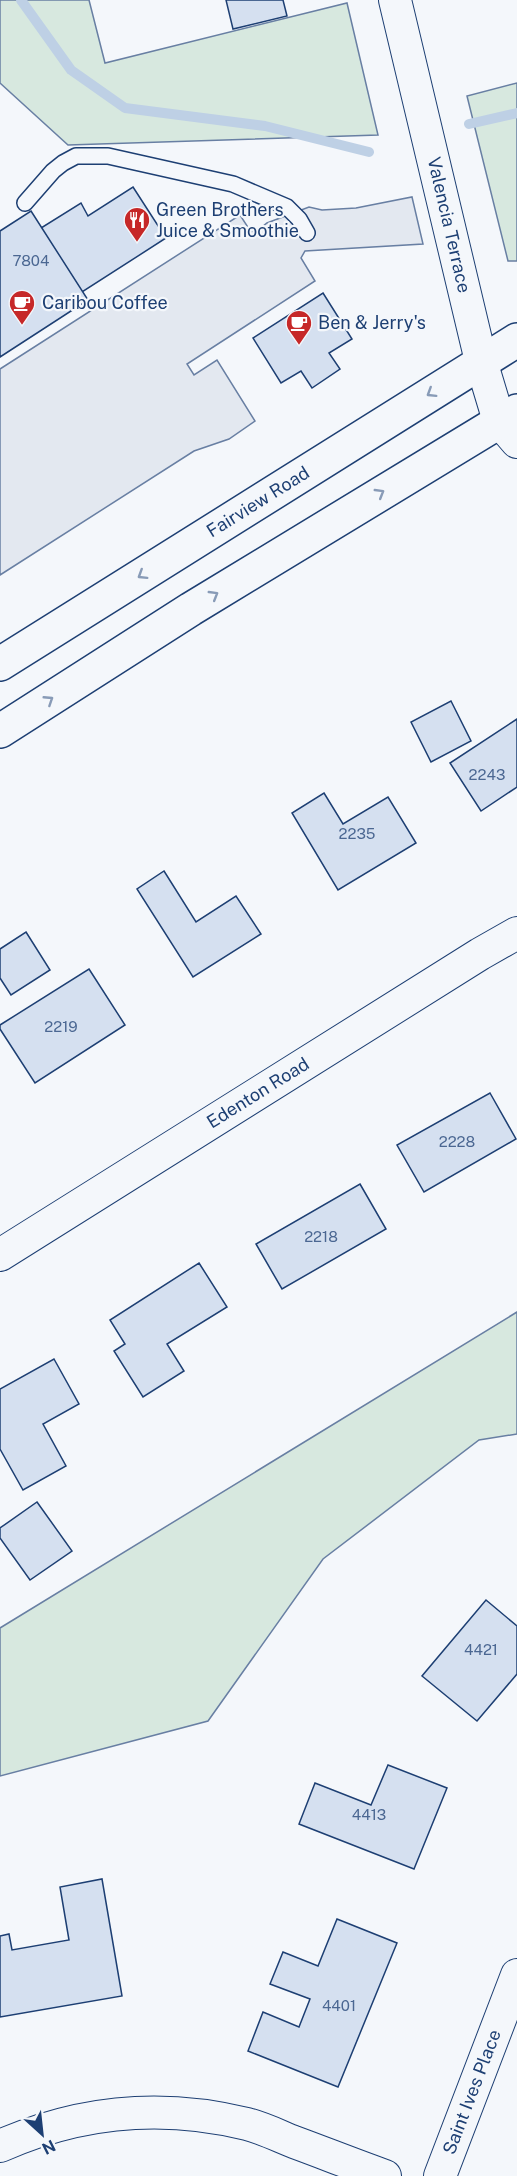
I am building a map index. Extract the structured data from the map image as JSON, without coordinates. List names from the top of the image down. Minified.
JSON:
{"streets":{"main road":["Fairview Road"],"street":["Valencia Terrace","Edenton Road","Saint Ives Place"]},"crossings":[["Valencia Terrace","Fairview Road"]],"places":{"restaurant":["Green Brothers Juice & Smoothie"],"cafe":["Caribou Coffee","Ben & Jerry's"]},"house_numbers":["7804","2243","2235","2219","2228","2218","4421","4413","4401"],"north":"bottom right"}
